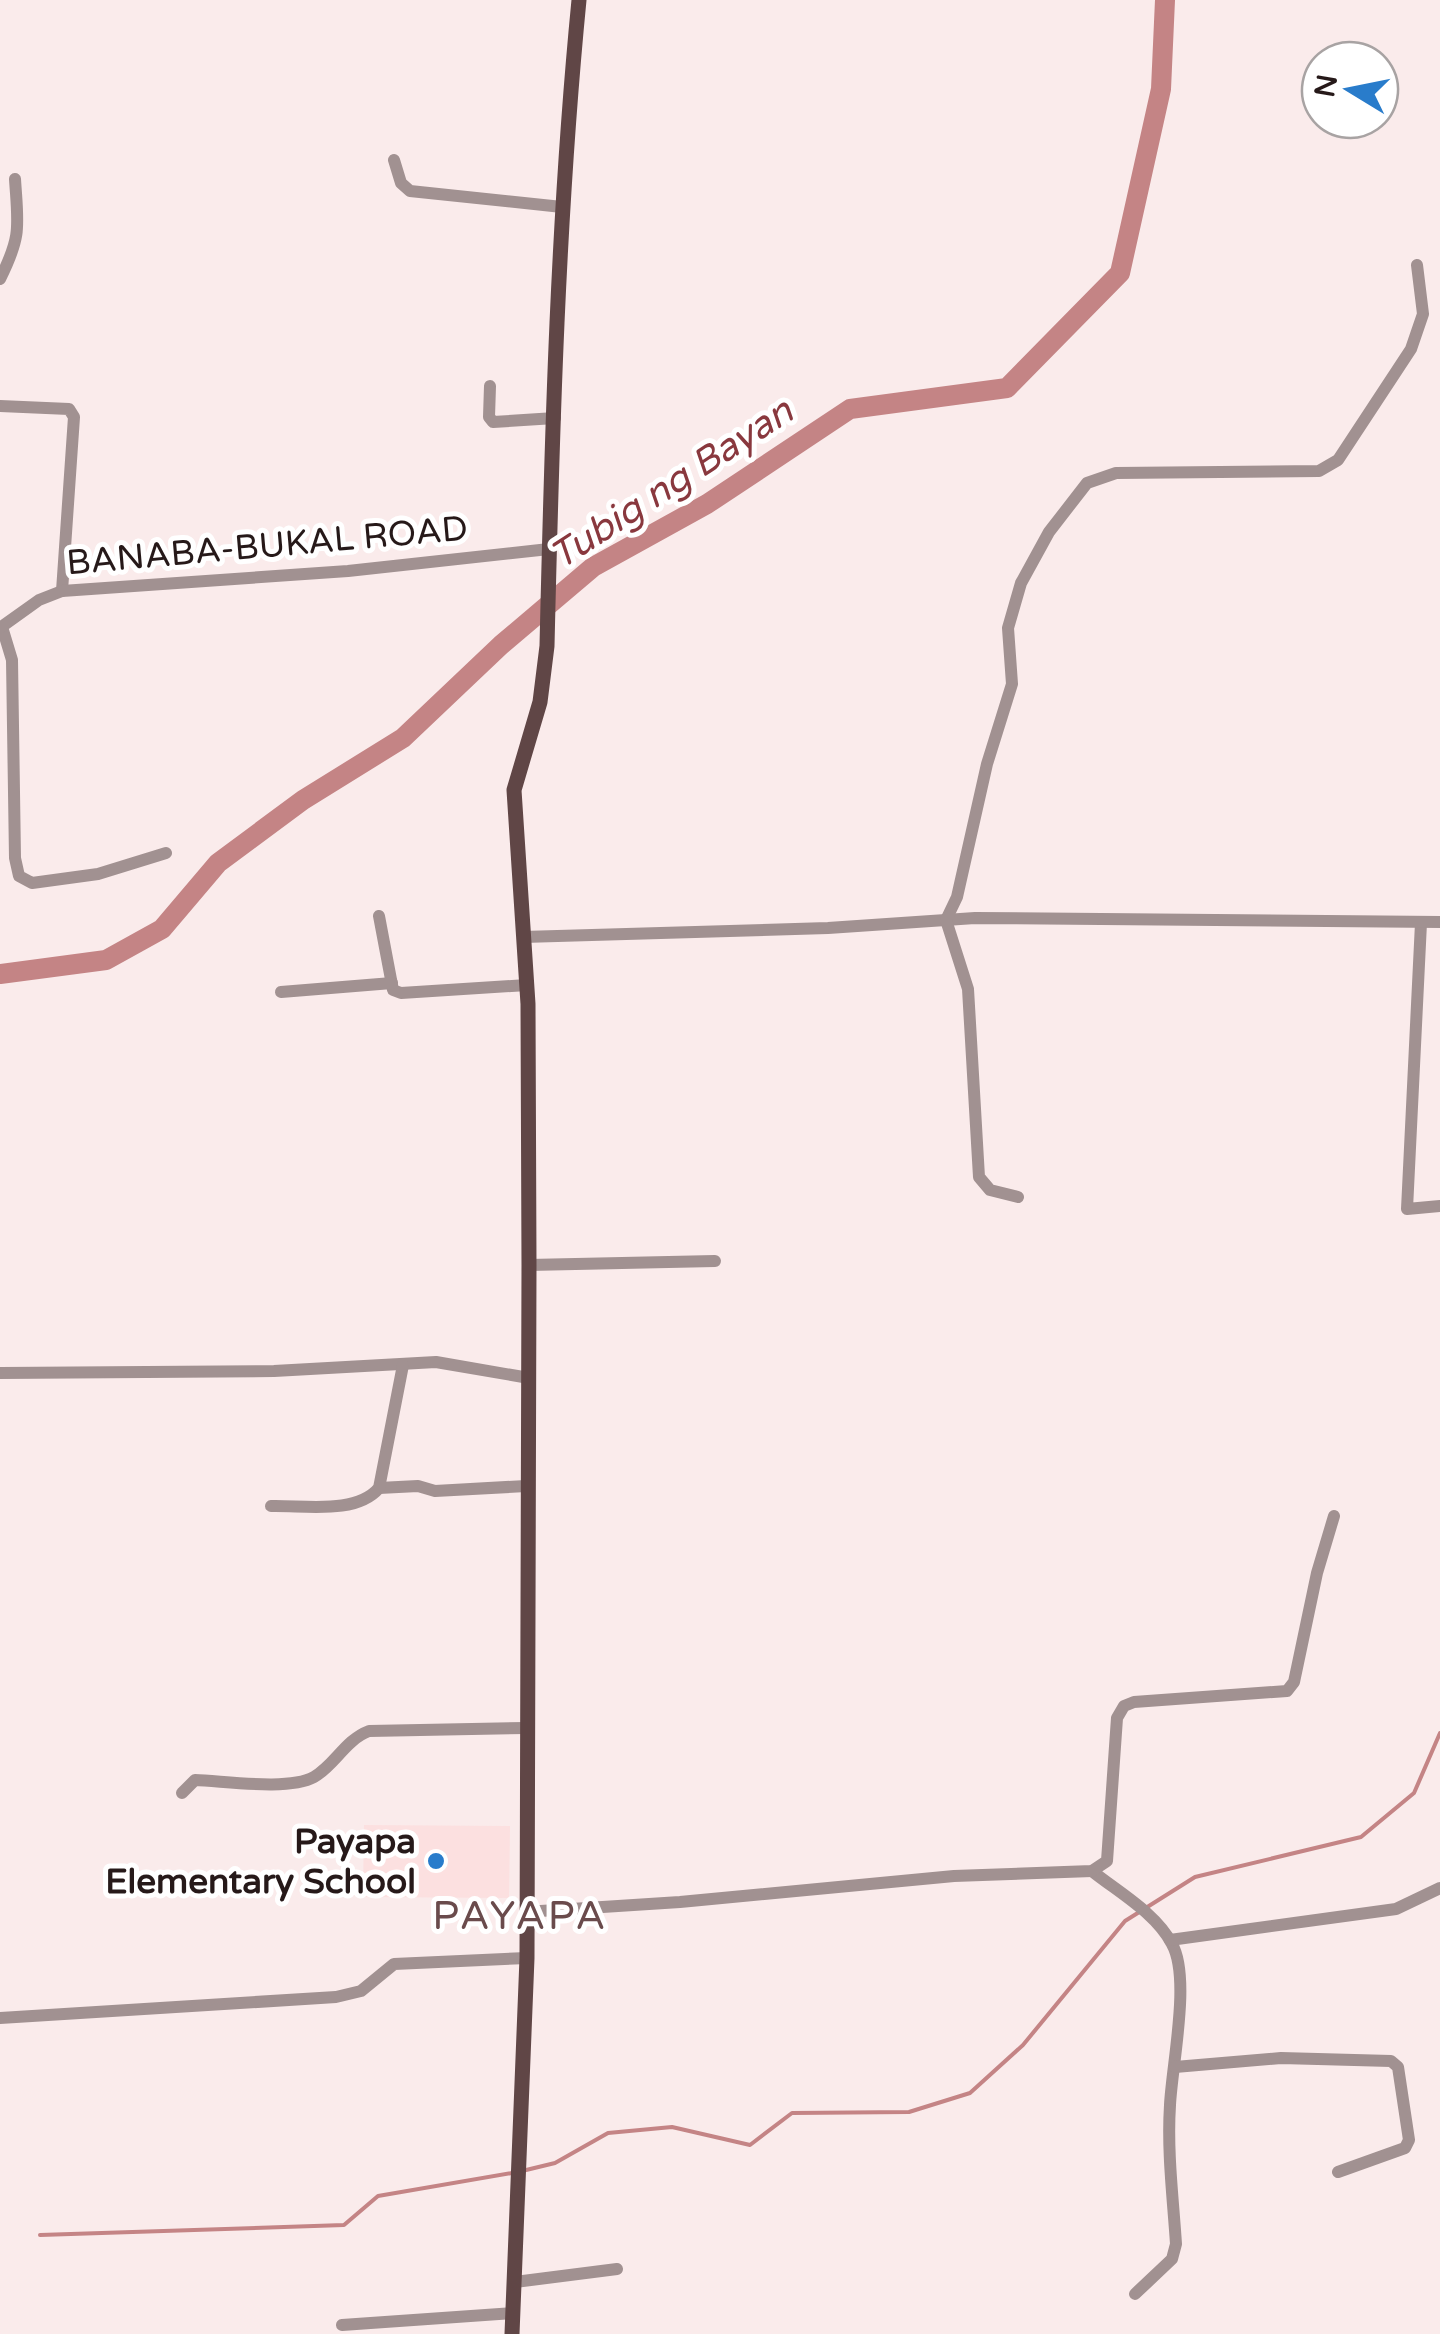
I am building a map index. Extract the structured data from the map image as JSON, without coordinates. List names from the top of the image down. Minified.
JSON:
{"streets":{"street":["BANABA-BUKAL ROAD"]},"districts":["PAYAPA"],"water":["Tubig ng Bayan"],"places":["Payapa Elementary School"],"north":"left"}
